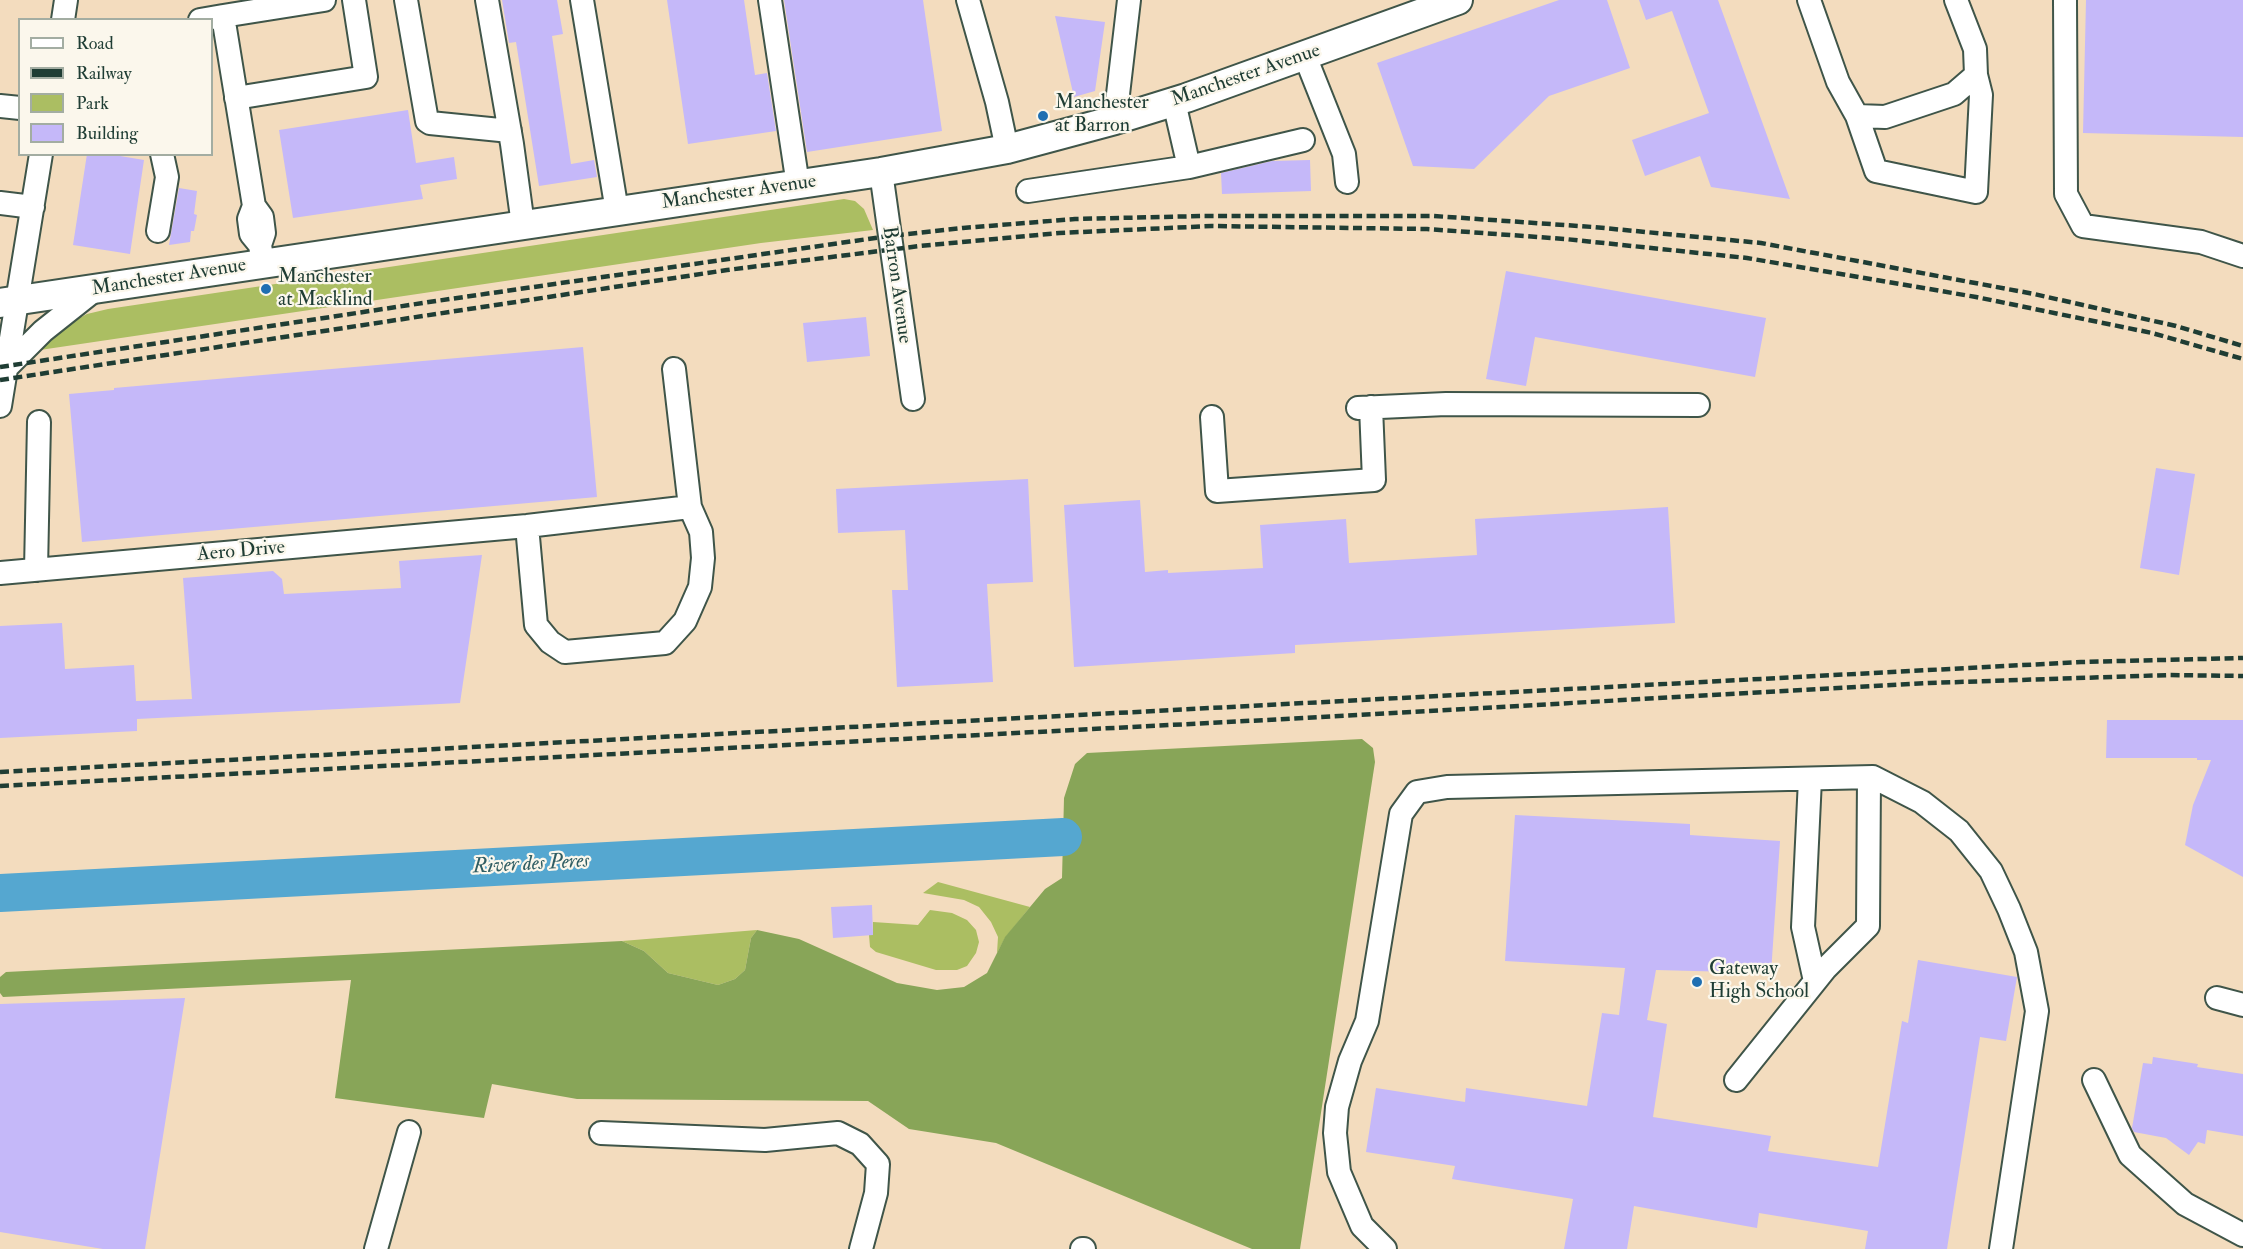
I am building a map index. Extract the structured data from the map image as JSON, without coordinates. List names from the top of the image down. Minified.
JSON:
{"streets":{"main road":["Manchester Avenue"],"street":["Barron Avenue","Aero Drive"]},"crossings":[["Manchester Avenue","Barron Avenue"]],"water":["River des Peres"],"places":["Manchester at Barron","Manchester at Macklind","Gateway High School"],"legend":["Road","Railway","Park","Building"]}
